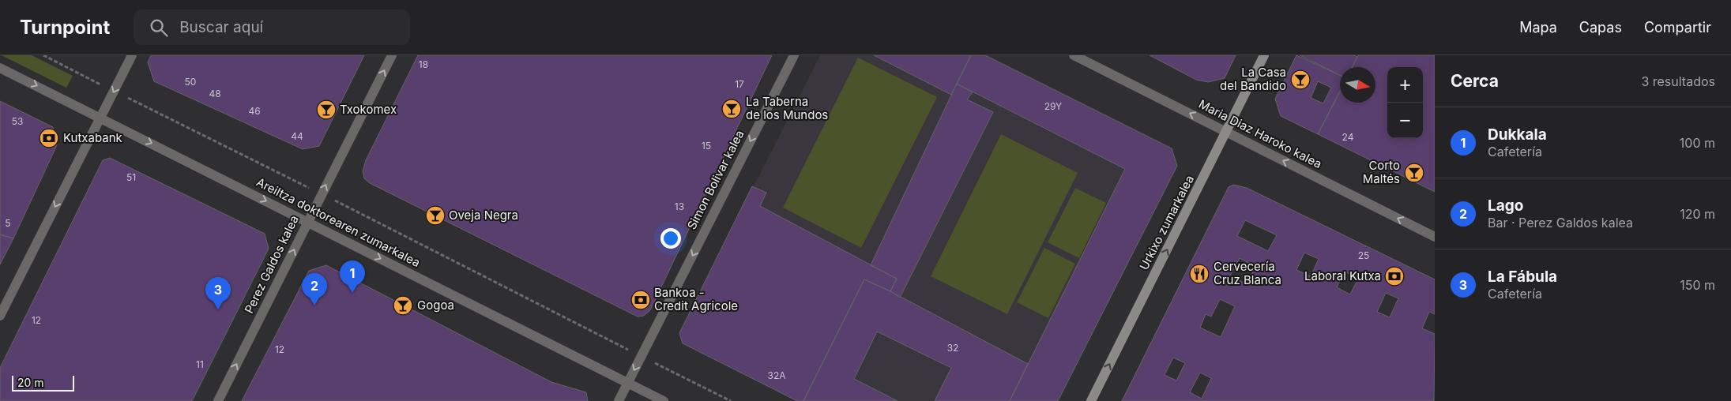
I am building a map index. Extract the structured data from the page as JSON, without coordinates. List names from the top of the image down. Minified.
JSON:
{"streets":{"main road":["Urkixo zumarkalea"],"street":["Maria Diaz Haroko kalea","Simon Bolivar kalea","Areiltza doktorearen zumarkalea","Perez Galdos kalea"]},"crossings":[["Maria Diaz Haroko kalea","Urkixo zumarkalea"],["Simon Bolivar kalea","Areiltza doktorearen zumarkalea"],["Areiltza doktorearen zumarkalea","Perez Galdos kalea"]],"one_way":["Maria Diaz Haroko kalea","Simon Bolivar kalea","Areiltza doktorearen zumarkalea","Urkixo zumarkalea","Perez Galdos kalea"],"places":{"bar":["La Casa del Bandido","La Taberna de los Mundos","Txokomex","Corto Maltés","Oveja Negra","Gogoa"],"bank":["Kutxabank","Laboral Kutxa","Bankoa - Credit Agricole"],"restaurant":["Cervecería Cruz Blanca"]},"house_numbers":["18","50","17","48","29Y","46","53","44","24","15","51","13","5","25","12","32","12","11","32A"],"scale_bar":"20 m","north":"right","page":{"header":"Turnpoint","search":"Buscar aquí","nav":["Mapa","Capas","Compartir"],"heading":["Cerca","3 resultados"],"map_buttons":["+","−"],"list":[{"mark":"1","name":"Dukkala","note":"Cafetería","value":"100 m"},{"mark":"2","name":"Lago","note":"Bar · Perez Galdos kalea","value":"120 m"},{"mark":"3","name":"La Fábula","note":"Cafetería","value":"150 m"}],"pins":["1","2","3"],"scale":"20 m"}}
